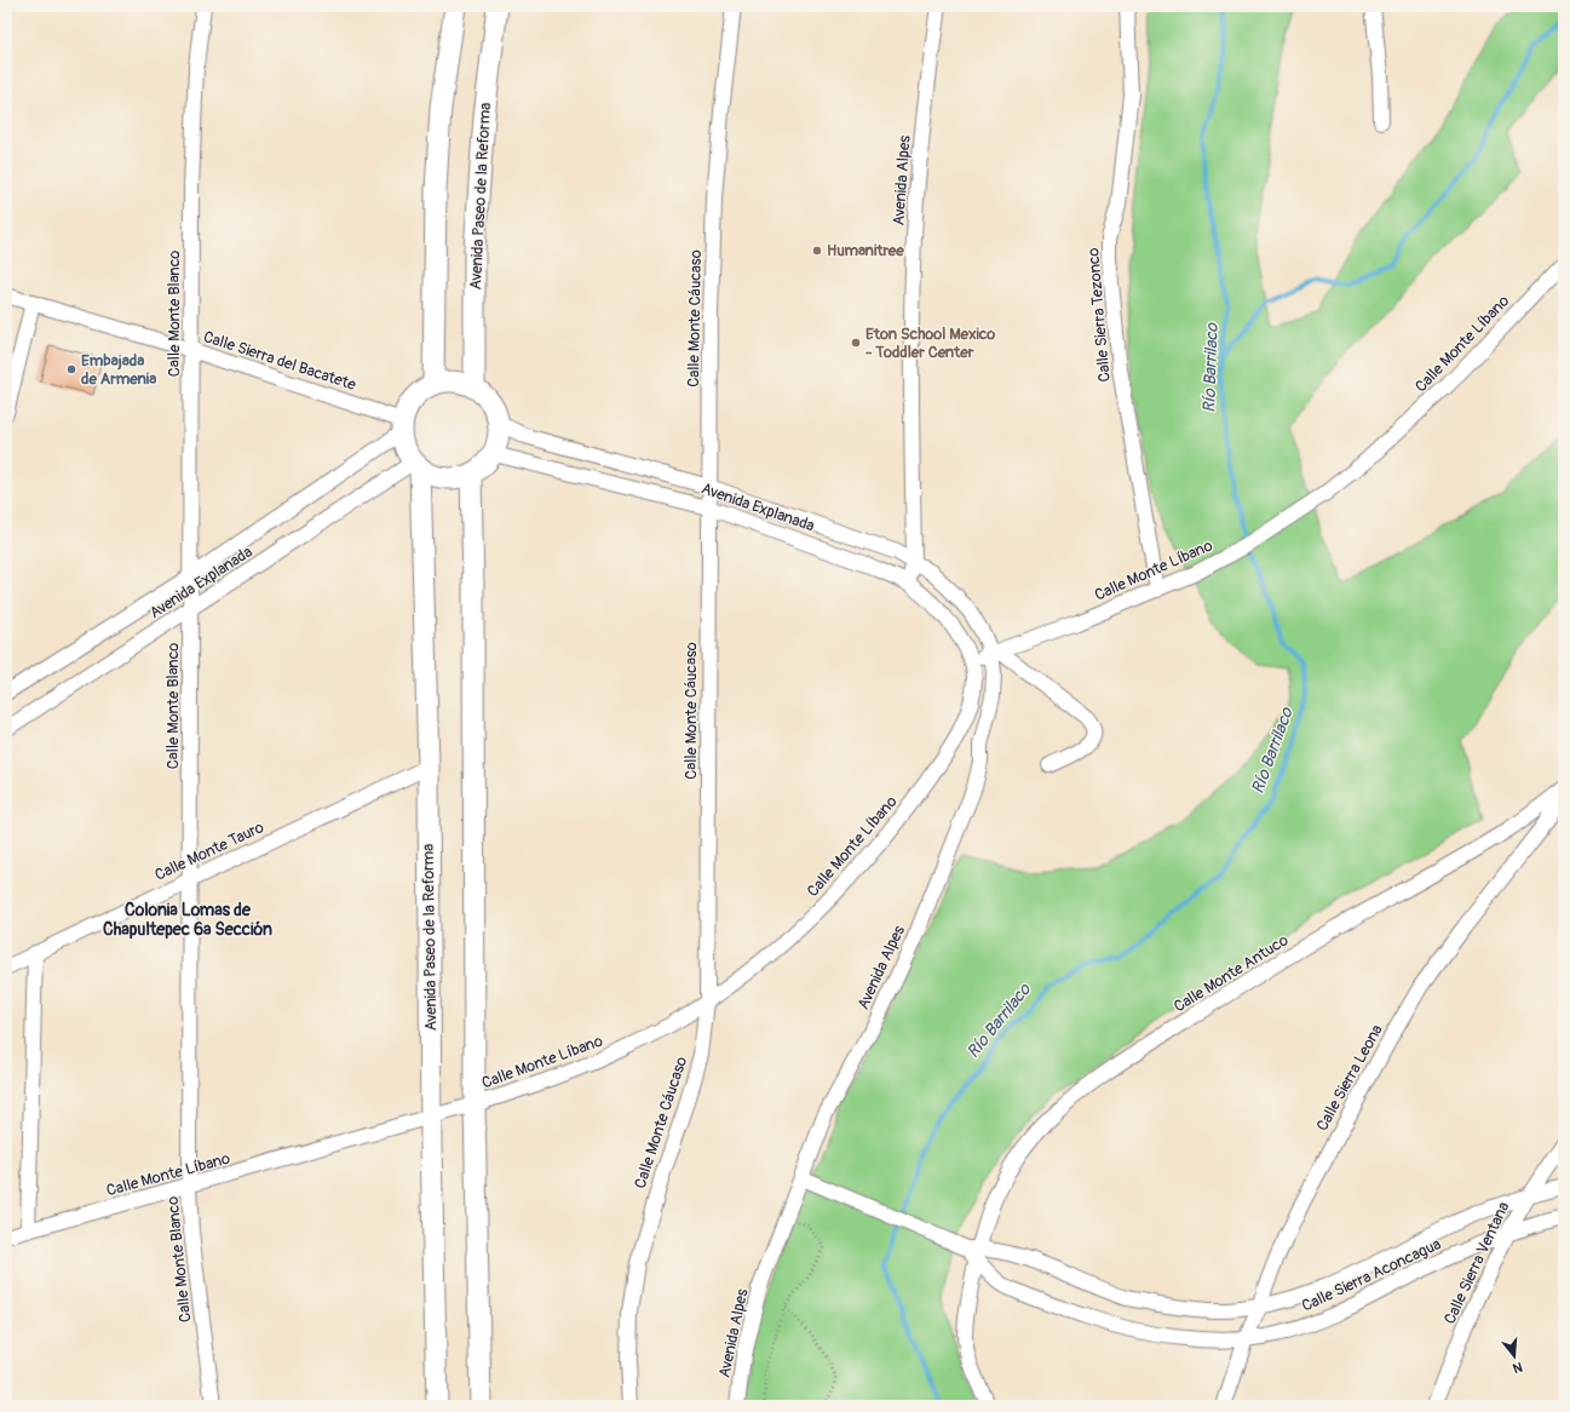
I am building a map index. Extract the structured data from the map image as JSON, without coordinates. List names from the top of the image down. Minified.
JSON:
{"streets":{"main road":["Avenida Paseo de la Reforma"],"street":["Avenida Alpes","Calle Monte Blanco","Calle Sierra Tezonco","Calle Monte Cáucaso","Calle Monte Líbano","Calle Sierra del Bacatete","Avenida Explanada","Calle Monte Tauro","Calle Monte Antuco","Calle Sierra Leona","Calle Sierra Ventana","Calle Sierra Aconcagua"]},"crossings":[["Avenida Alpes","Calle Monte Líbano"],["Avenida Alpes","Avenida Explanada"],["Avenida Alpes","Calle Sierra Aconcagua"],["Avenida Paseo de la Reforma","Calle Monte Líbano"],["Avenida Paseo de la Reforma","Calle Sierra del Bacatete"],["Avenida Paseo de la Reforma","Avenida Explanada"],["Avenida Paseo de la Reforma","Calle Monte Tauro"],["Calle Monte Blanco","Calle Monte Líbano"],["Calle Monte Blanco","Calle Sierra del Bacatete"],["Calle Monte Blanco","Avenida Explanada"],["Calle Monte Blanco","Calle Monte Tauro"],["Calle Sierra Tezonco","Calle Monte Líbano"],["Calle Monte Cáucaso","Calle Monte Líbano"],["Calle Monte Cáucaso","Avenida Explanada"],["Calle Monte Líbano","Avenida Explanada"],["Calle Sierra del Bacatete","Avenida Explanada"],["Calle Monte Antuco","Calle Sierra Aconcagua"],["Calle Sierra Leona","Calle Sierra Aconcagua"],["Calle Sierra Ventana","Calle Sierra Aconcagua"]],"districts":["Colonia Lomas de Chapultepec 6ª Sección"],"water":["Río Barrilaco"],"places":["Humanitree","Eton School Mexico - Toddler Center","Embajada de Armenia"],"north":"bottom"}
